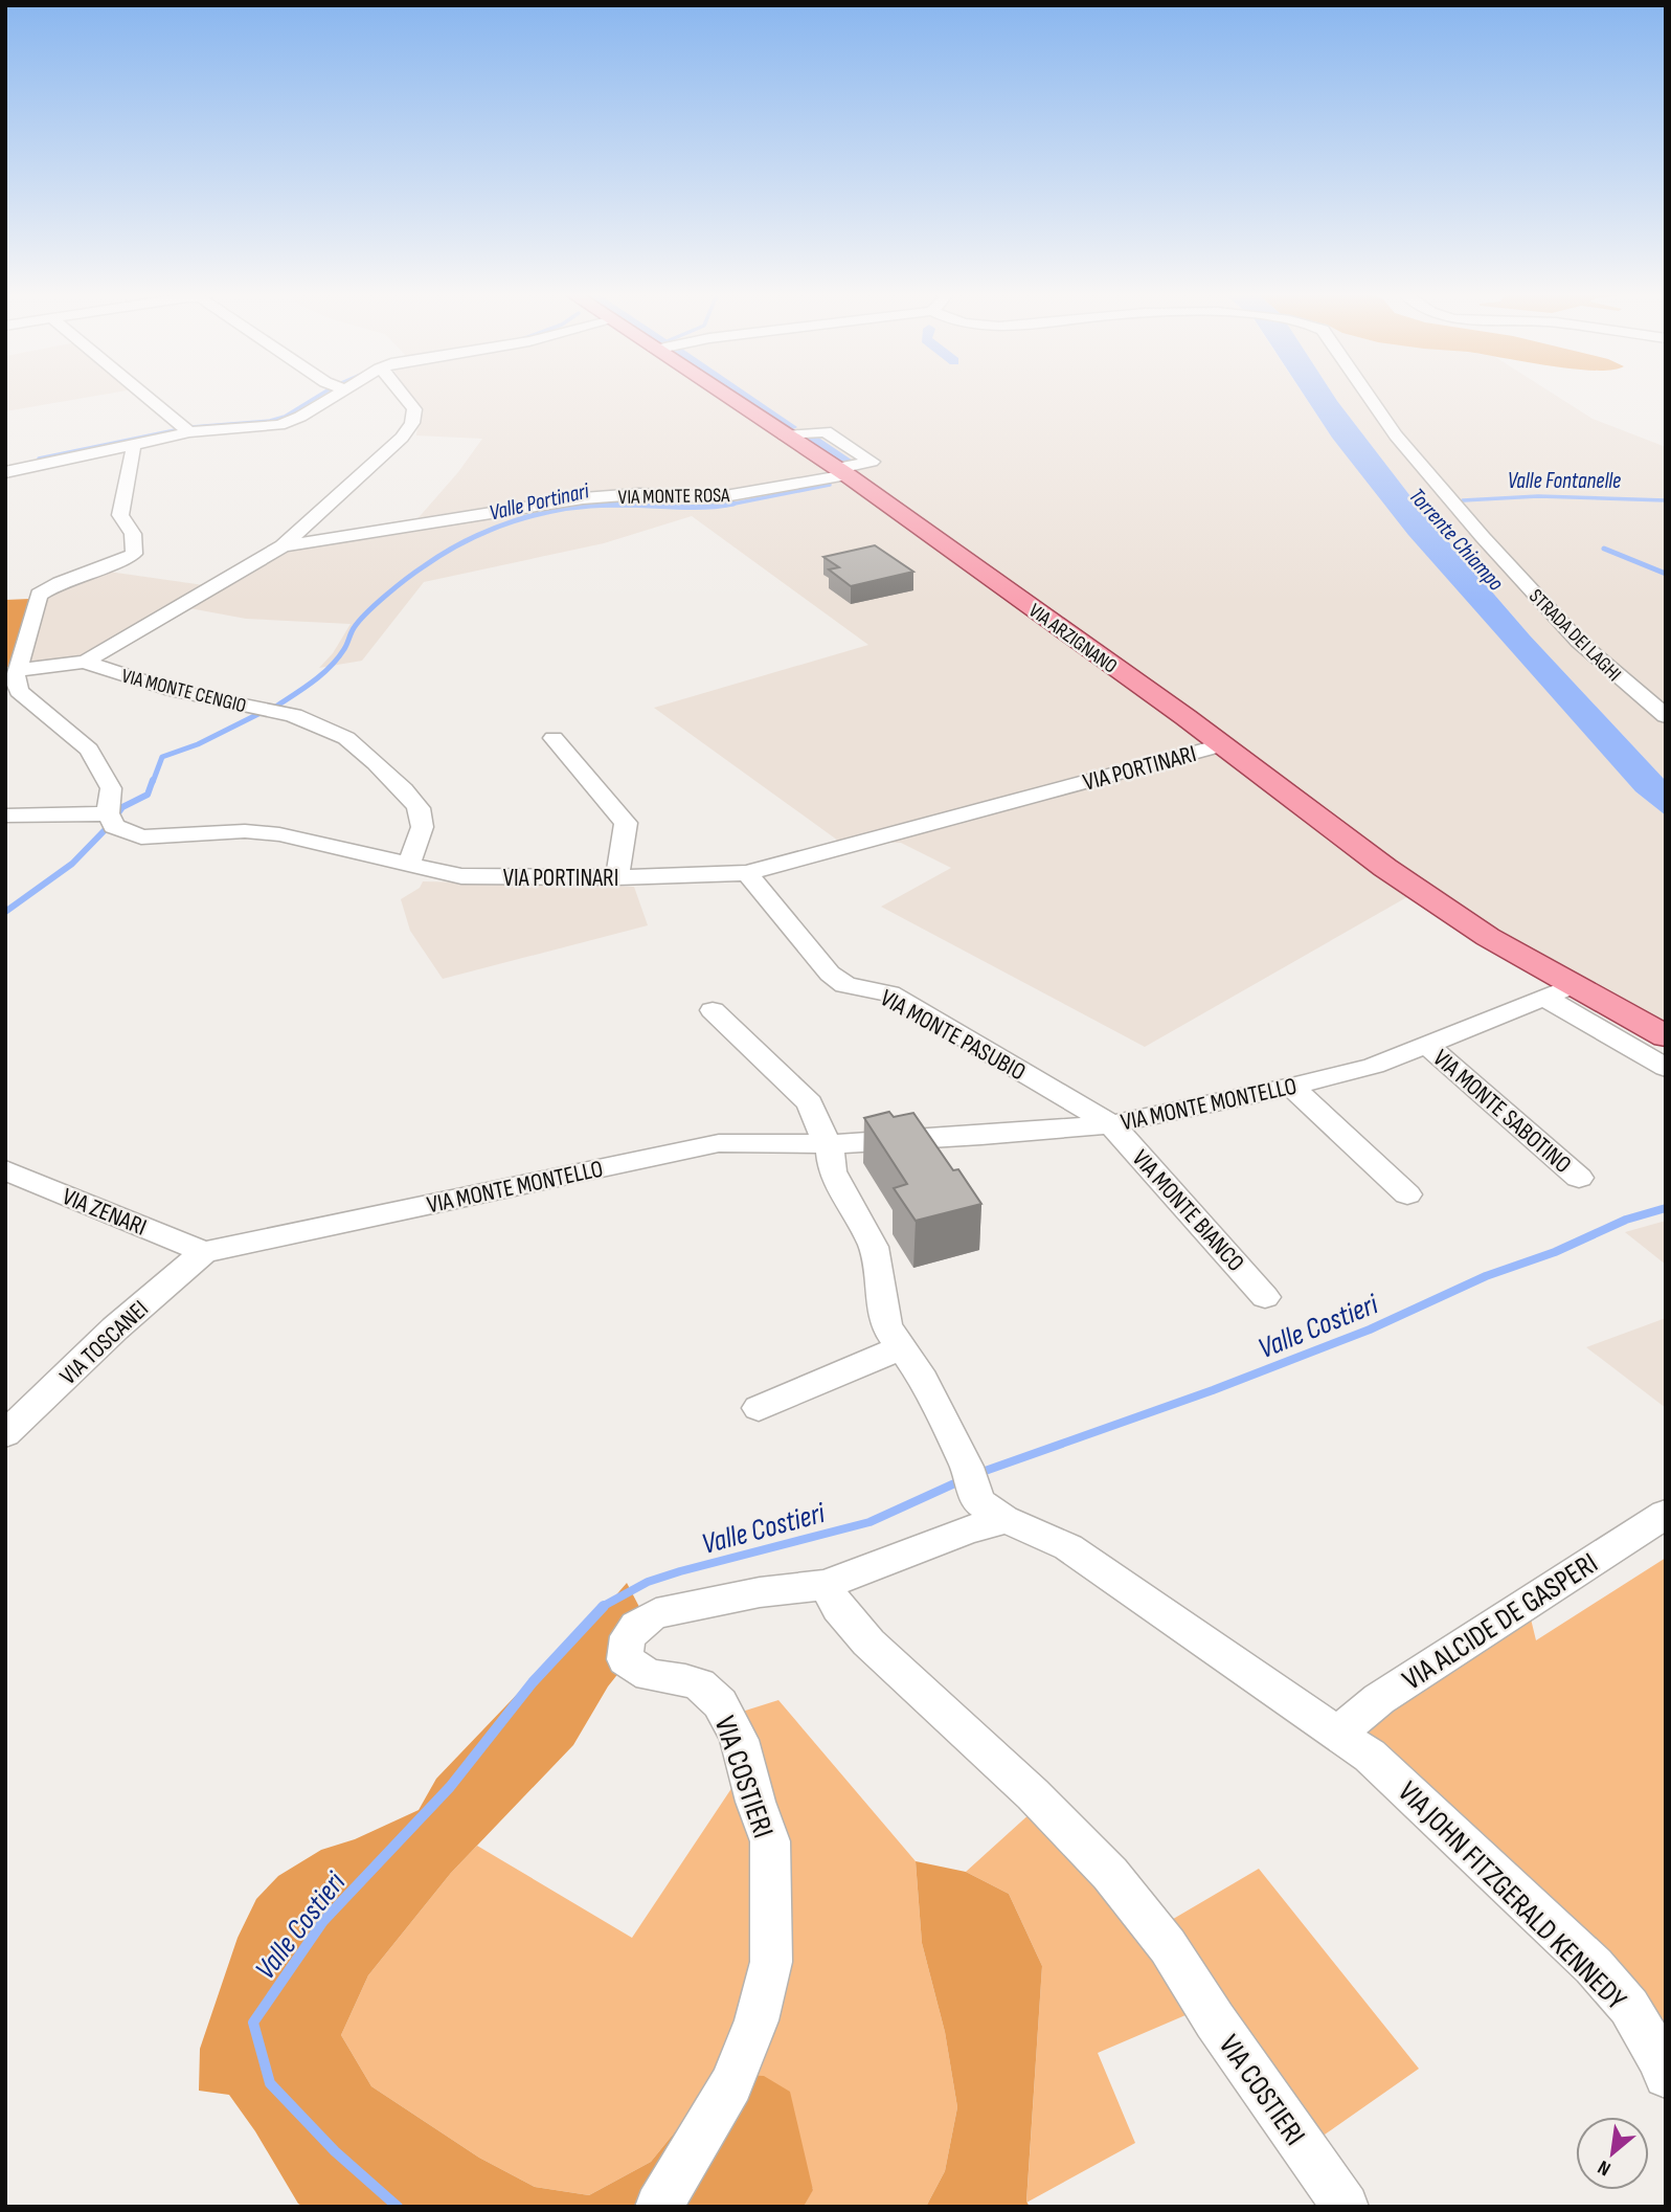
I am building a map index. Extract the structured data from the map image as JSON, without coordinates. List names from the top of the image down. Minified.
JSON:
{"streets":{"main road":["VIA ARZIGNANO"],"street":["VIA MONTE ROSA","STRADA DEI LAGHI","VIA MONTE CENGIO","VIA PORTINARI","VIA MONTE PASUBIO","VIA MONTE MONTELLO","VIA MONTE SABOTINO","VIA MONTE BIANCO","VIA ZENARI","VIA TOSCANEI","VIA ALCIDE DE GASPERI","VIA COSTIERI","VIA JOHN FITZGERALD KENNEDY"]},"crossings":[["VIA MONTE ROSA","VIA ARZIGNANO"],["VIA MONTE ROSA","VIA MONTE CENGIO"],["VIA ARZIGNANO","VIA PORTINARI"],["VIA ARZIGNANO","VIA MONTE MONTELLO"],["VIA MONTE CENGIO","VIA PORTINARI"],["VIA PORTINARI","VIA MONTE PASUBIO"],["VIA MONTE PASUBIO","VIA MONTE MONTELLO"],["VIA MONTE PASUBIO","VIA MONTE BIANCO"],["VIA MONTE MONTELLO","VIA MONTE SABOTINO"],["VIA MONTE MONTELLO","VIA MONTE BIANCO"],["VIA MONTE MONTELLO","VIA ZENARI"],["VIA MONTE MONTELLO","VIA TOSCANEI"],["VIA ZENARI","VIA TOSCANEI"],["VIA ALCIDE DE GASPERI","VIA JOHN FITZGERALD KENNEDY"]],"water":["Valle Fontanelle","Valle Portinari","Torrente Chiampo","Valle Costieri"],"north":"bottom left"}
